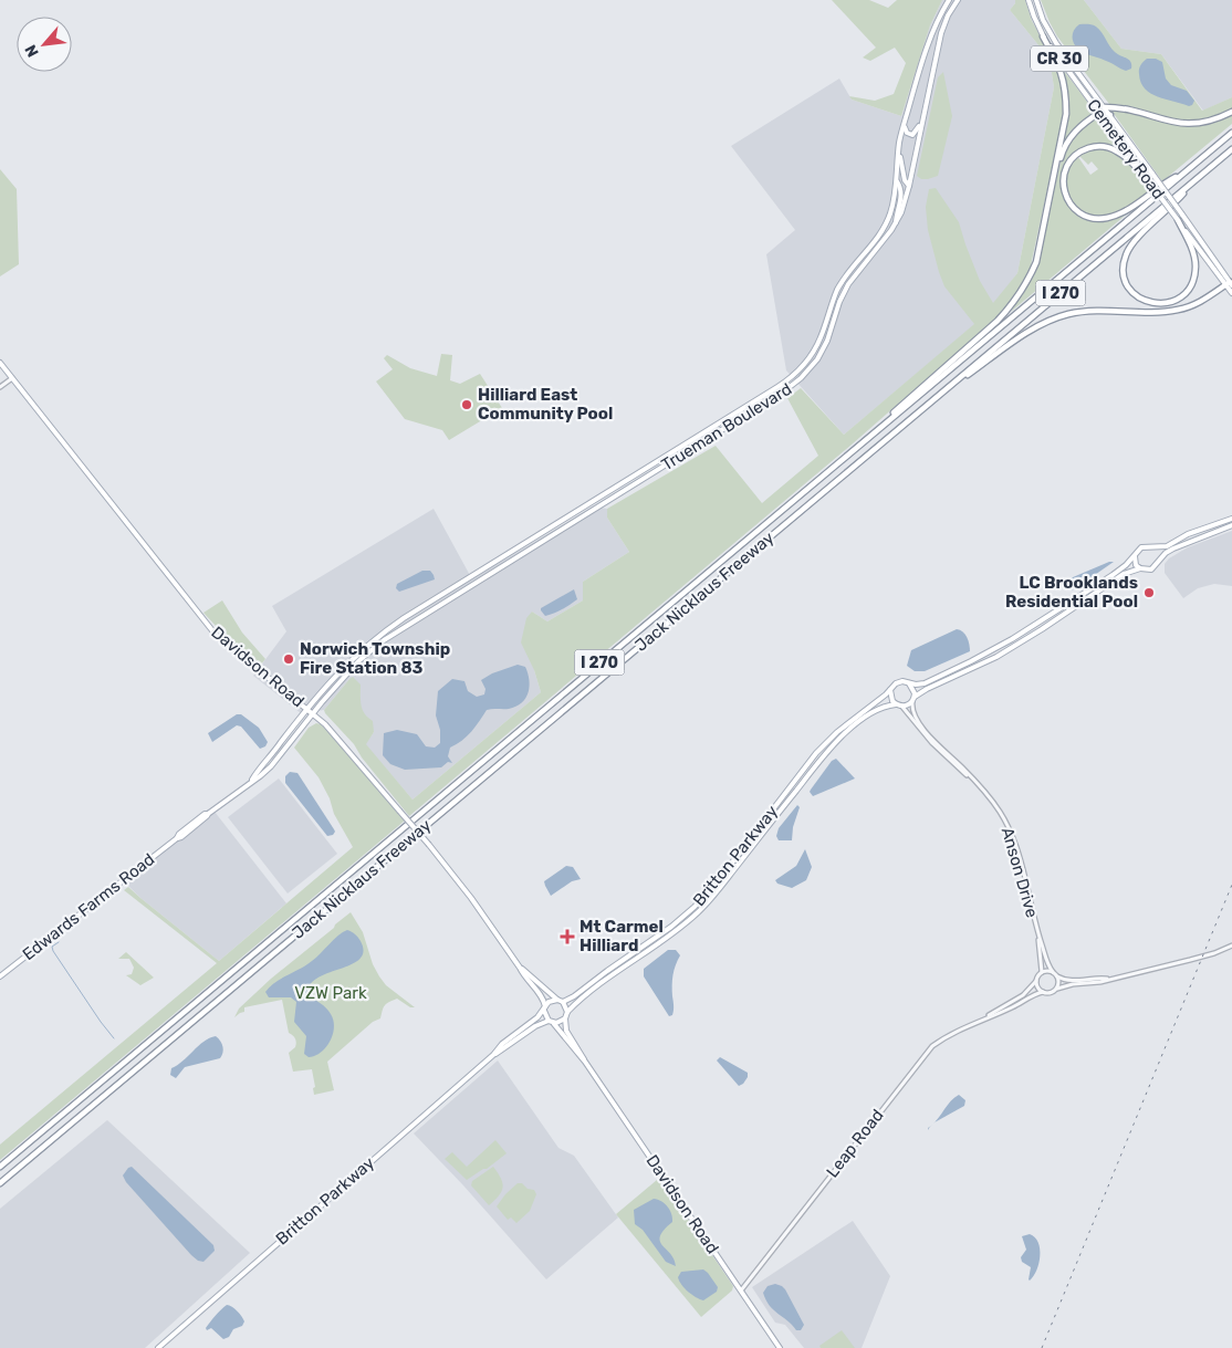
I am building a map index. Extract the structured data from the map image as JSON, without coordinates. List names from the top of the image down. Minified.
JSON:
{"streets":{"highway":["I 270","Jack Nicklaus Freeway"],"main road":["CR 30","Cemetery Road","Trueman Boulevard","Davidson Road","Britton Parkway","Edwards Farms Road"],"street":["Anson Drive","Leap Road"]},"crossings":[["Trueman Boulevard","Davidson Road"],["Trueman Boulevard","Edwards Farms Road"],["Davidson Road","Britton Parkway"],["Davidson Road","Edwards Farms Road"],["Davidson Road","Leap Road"],["Britton Parkway","Anson Drive"],["Anson Drive","Leap Road"]],"parks":["VZW Park"],"places":{"other":["Hilliard East Community Pool","LC Brooklands Residential Pool","Norwich Township Fire Station 83"],"health":["Mt Carmel Hilliard"]},"north":"bottom left"}
